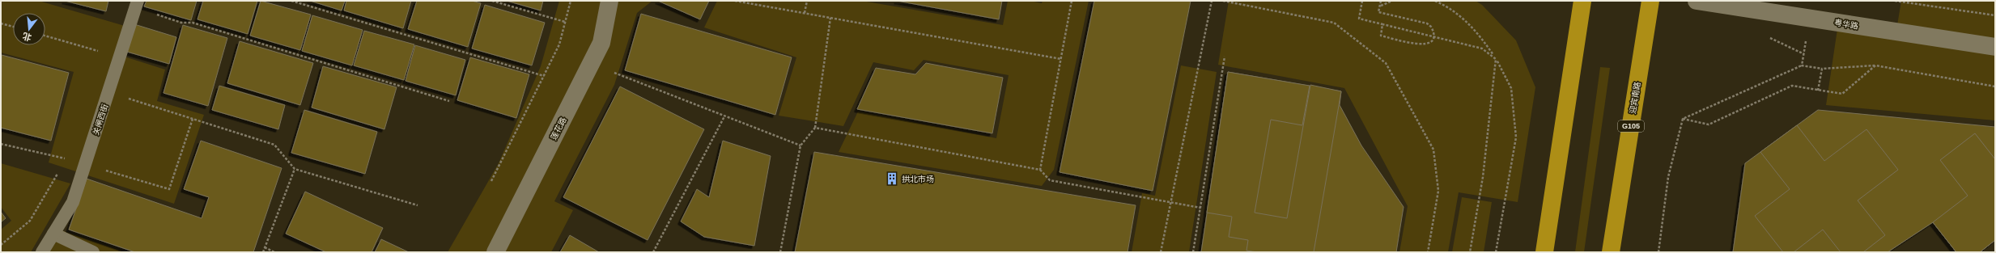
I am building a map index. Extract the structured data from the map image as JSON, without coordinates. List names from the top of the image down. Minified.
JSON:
{"streets":{"highway":["迎宾南路","G105"],"main road":["粤华路","莲花路"],"lane":["关闸西街"]},"places":{"building":["拱北市场"]},"north":"bottom"}
